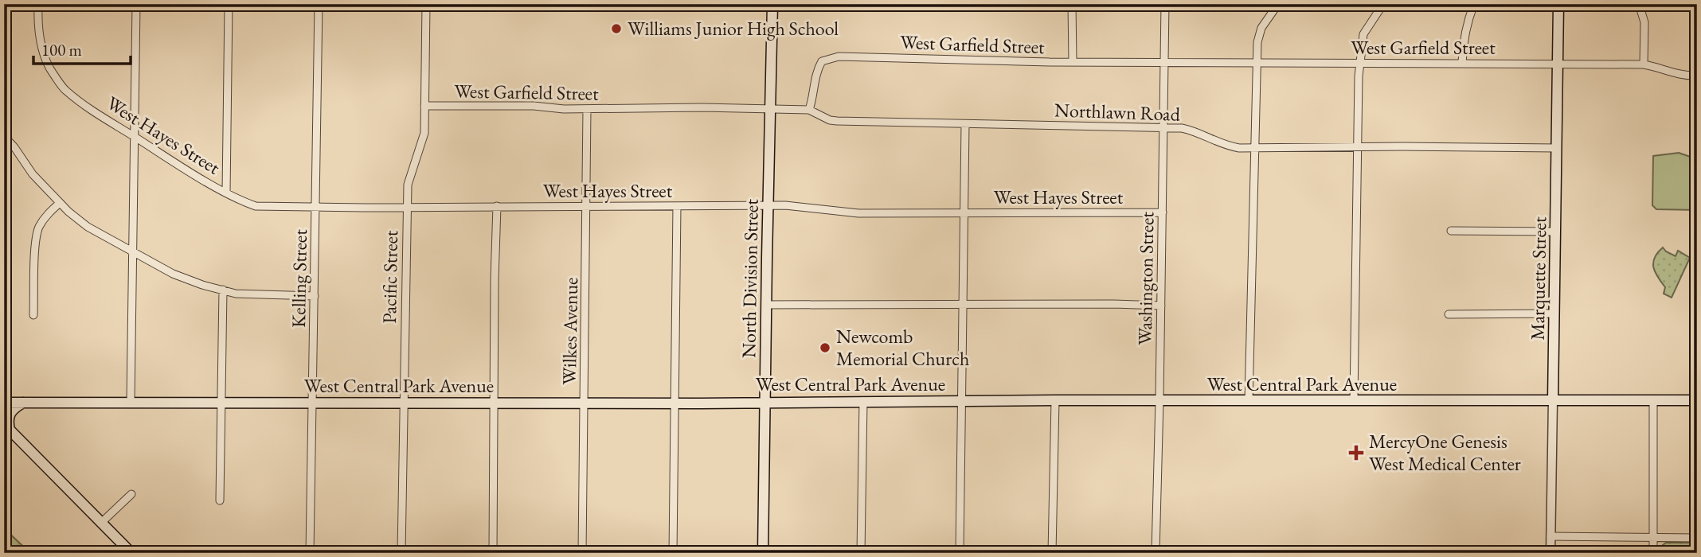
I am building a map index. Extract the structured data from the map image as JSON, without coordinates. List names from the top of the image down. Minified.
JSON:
{"streets":{"main road":["North Division Street","Marquette Street","West Central Park Avenue"],"street":["West Garfield Street","Northlawn Road","West Hayes Street","Pacific Street","Kelling Street","Washington Street","Wilkes Avenue"]},"crossings":[["West Garfield Street","Northlawn Road"],["West Garfield Street","Pacific Street"],["West Garfield Street","North Division Street"],["West Garfield Street","Washington Street"],["West Garfield Street","Marquette Street"],["West Garfield Street","Wilkes Avenue"],["Northlawn Road","Washington Street"],["Northlawn Road","Marquette Street"],["West Hayes Street","Pacific Street"],["West Hayes Street","Kelling Street"],["West Hayes Street","North Division Street"],["West Hayes Street","Washington Street"],["West Hayes Street","Wilkes Avenue"],["Pacific Street","West Central Park Avenue"],["Kelling Street","West Central Park Avenue"],["North Division Street","West Central Park Avenue"],["Washington Street","West Central Park Avenue"],["Marquette Street","West Central Park Avenue"],["Wilkes Avenue","West Central Park Avenue"]],"places":{"other":["Williams Junior High School","Newcomb Memorial Church"],"health":["MercyOne Genesis West Medical Center"]},"scale_bar":"100 m"}
